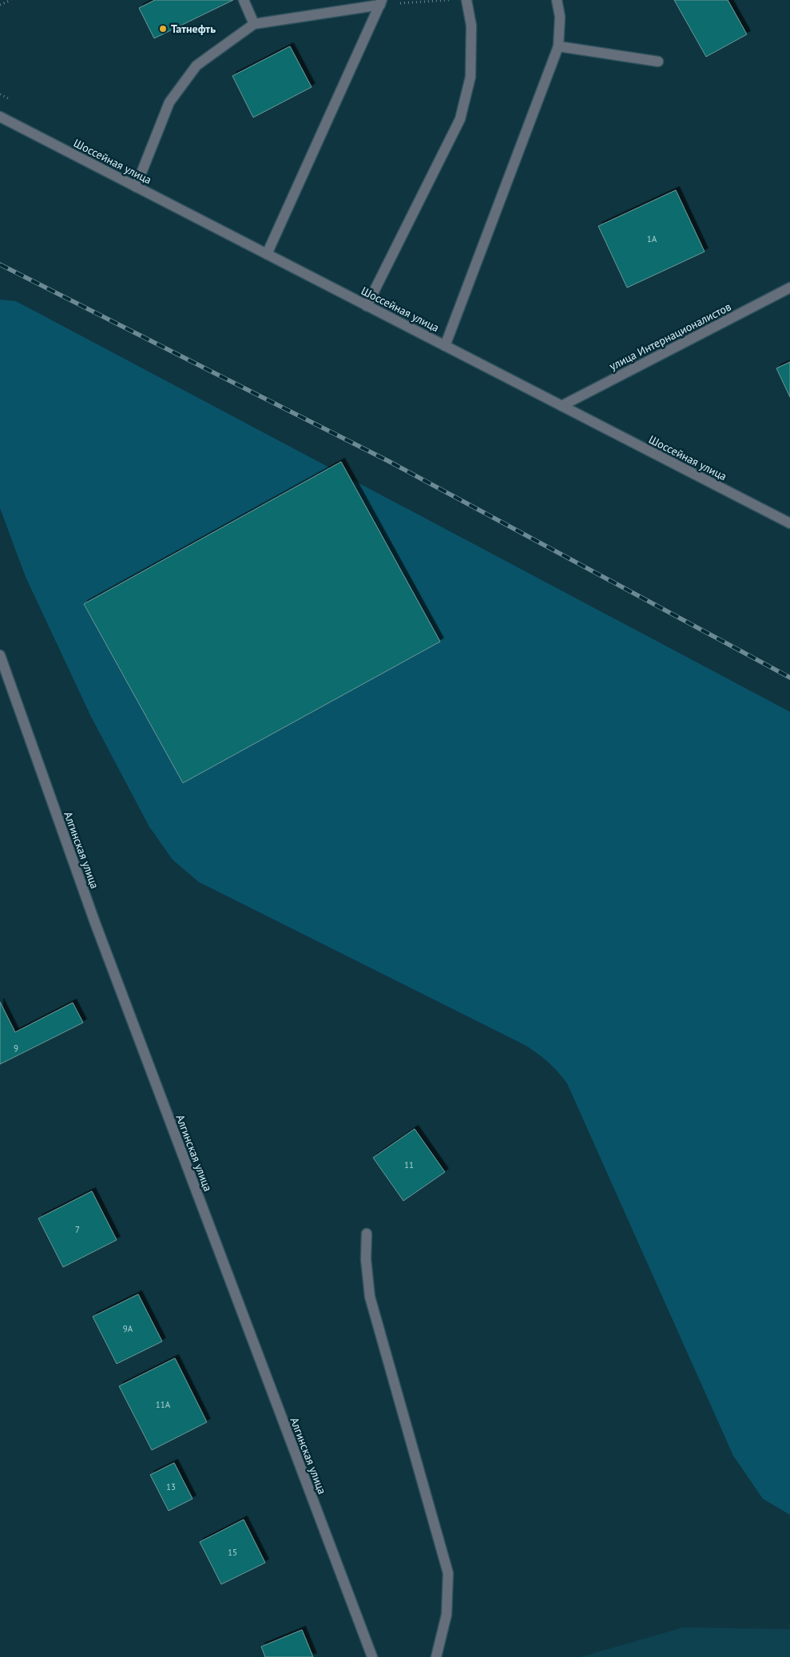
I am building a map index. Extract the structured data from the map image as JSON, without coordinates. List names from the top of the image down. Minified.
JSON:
{"streets":{"street":["Шоссейная улица","улица Интернационалистов","Алгинская улица"]},"crossings":[["Шоссейная улица","улица Интернационалистов"]],"places":["Татнефть"],"house_numbers":["1А","9","11","7","9А","11А","13","15"]}
